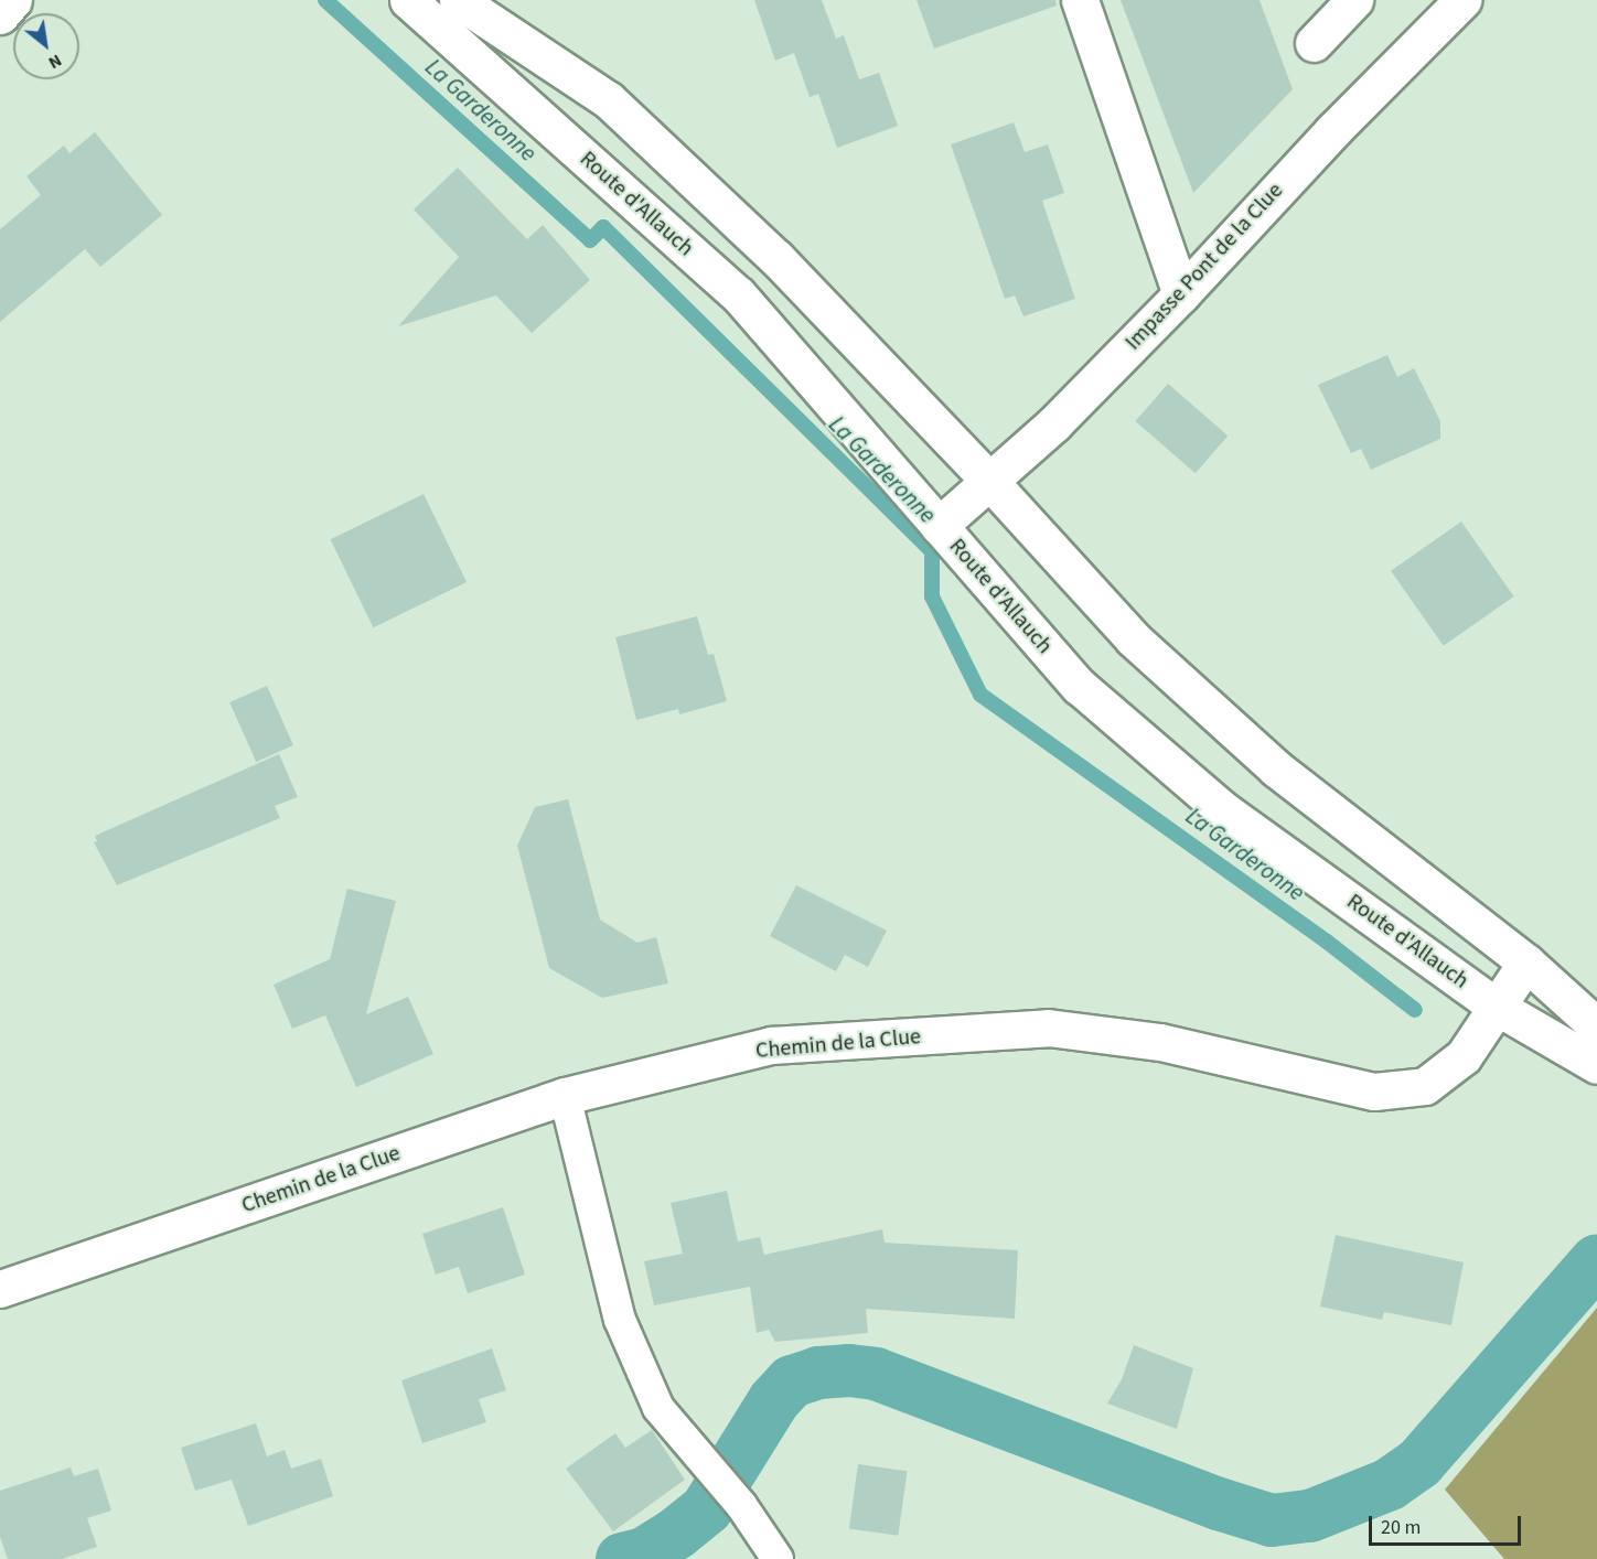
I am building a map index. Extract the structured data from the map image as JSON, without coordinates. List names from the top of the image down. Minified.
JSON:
{"streets":{"main road":["Route d'Allauch","Impasse Pont de la Clue","Chemin de la Clue"]},"crossings":[["Route d'Allauch","Impasse Pont de la Clue"],["Route d'Allauch","Chemin de la Clue"]],"water":["La Garderonne"],"scale_bar":"20 m","north":"bottom right"}
